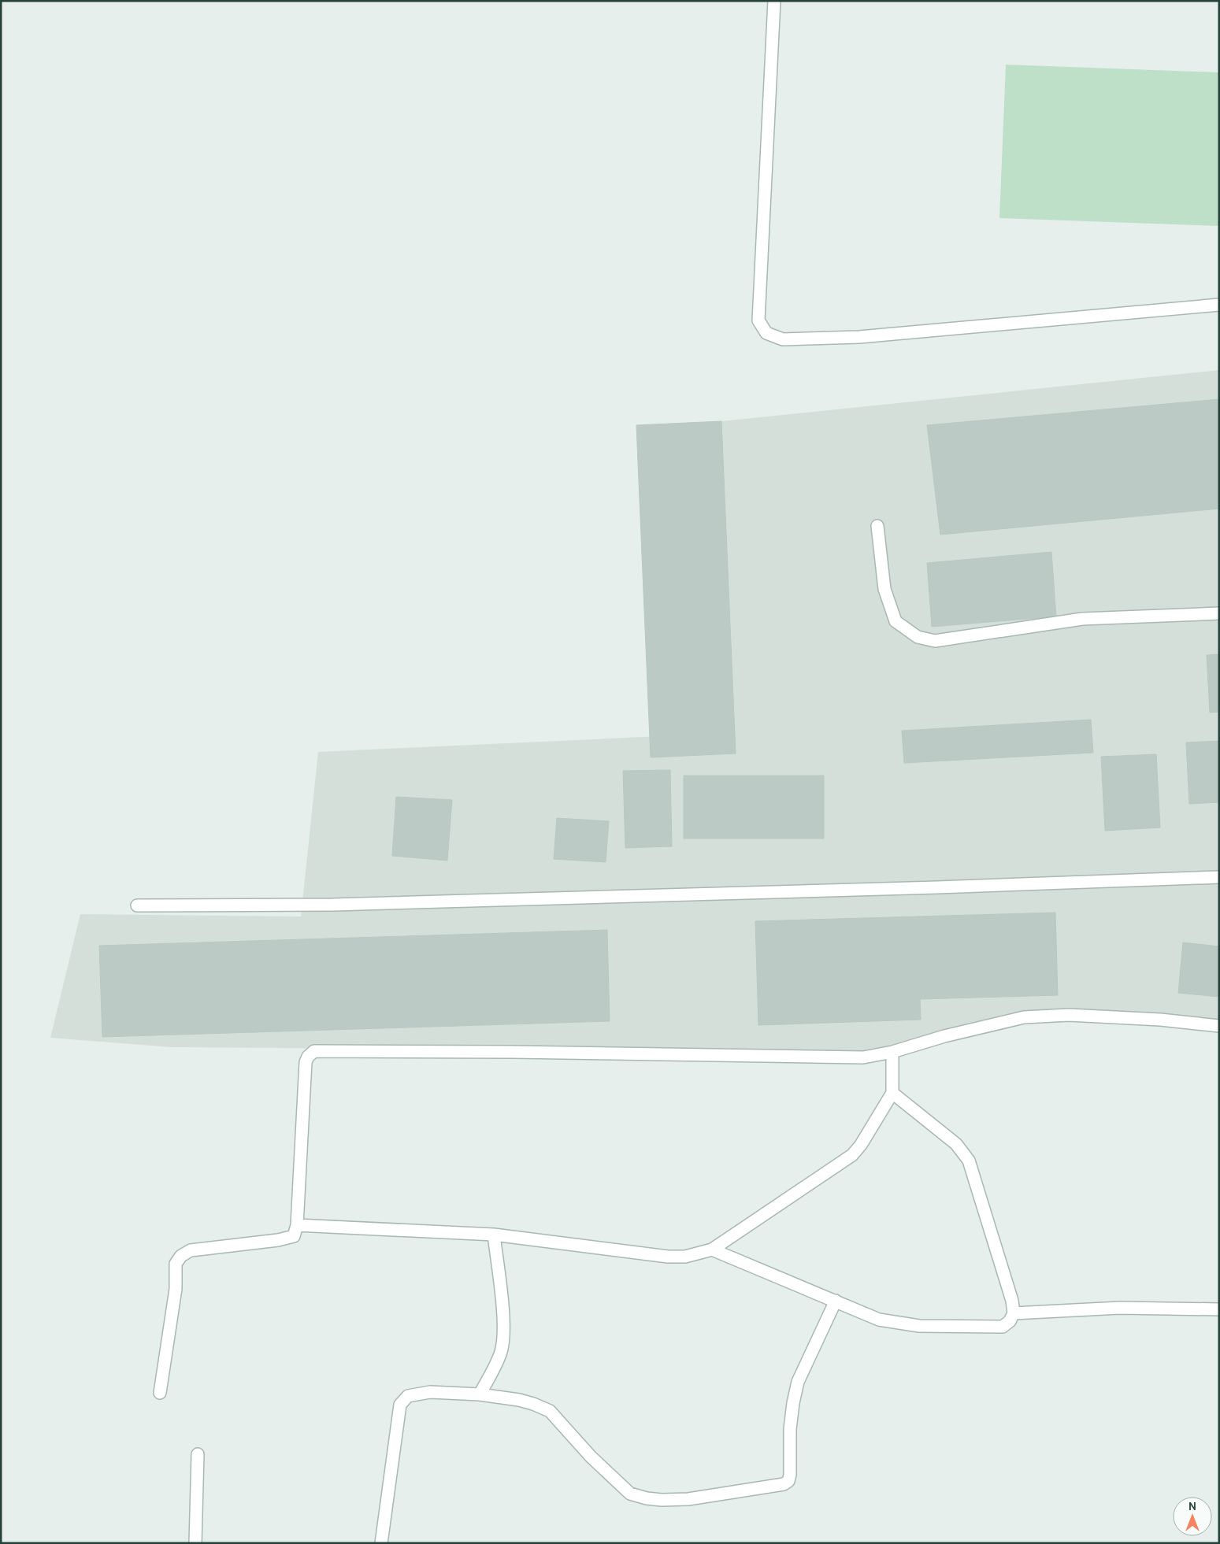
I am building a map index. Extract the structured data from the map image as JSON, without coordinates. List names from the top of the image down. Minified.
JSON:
{"north":"top"}
